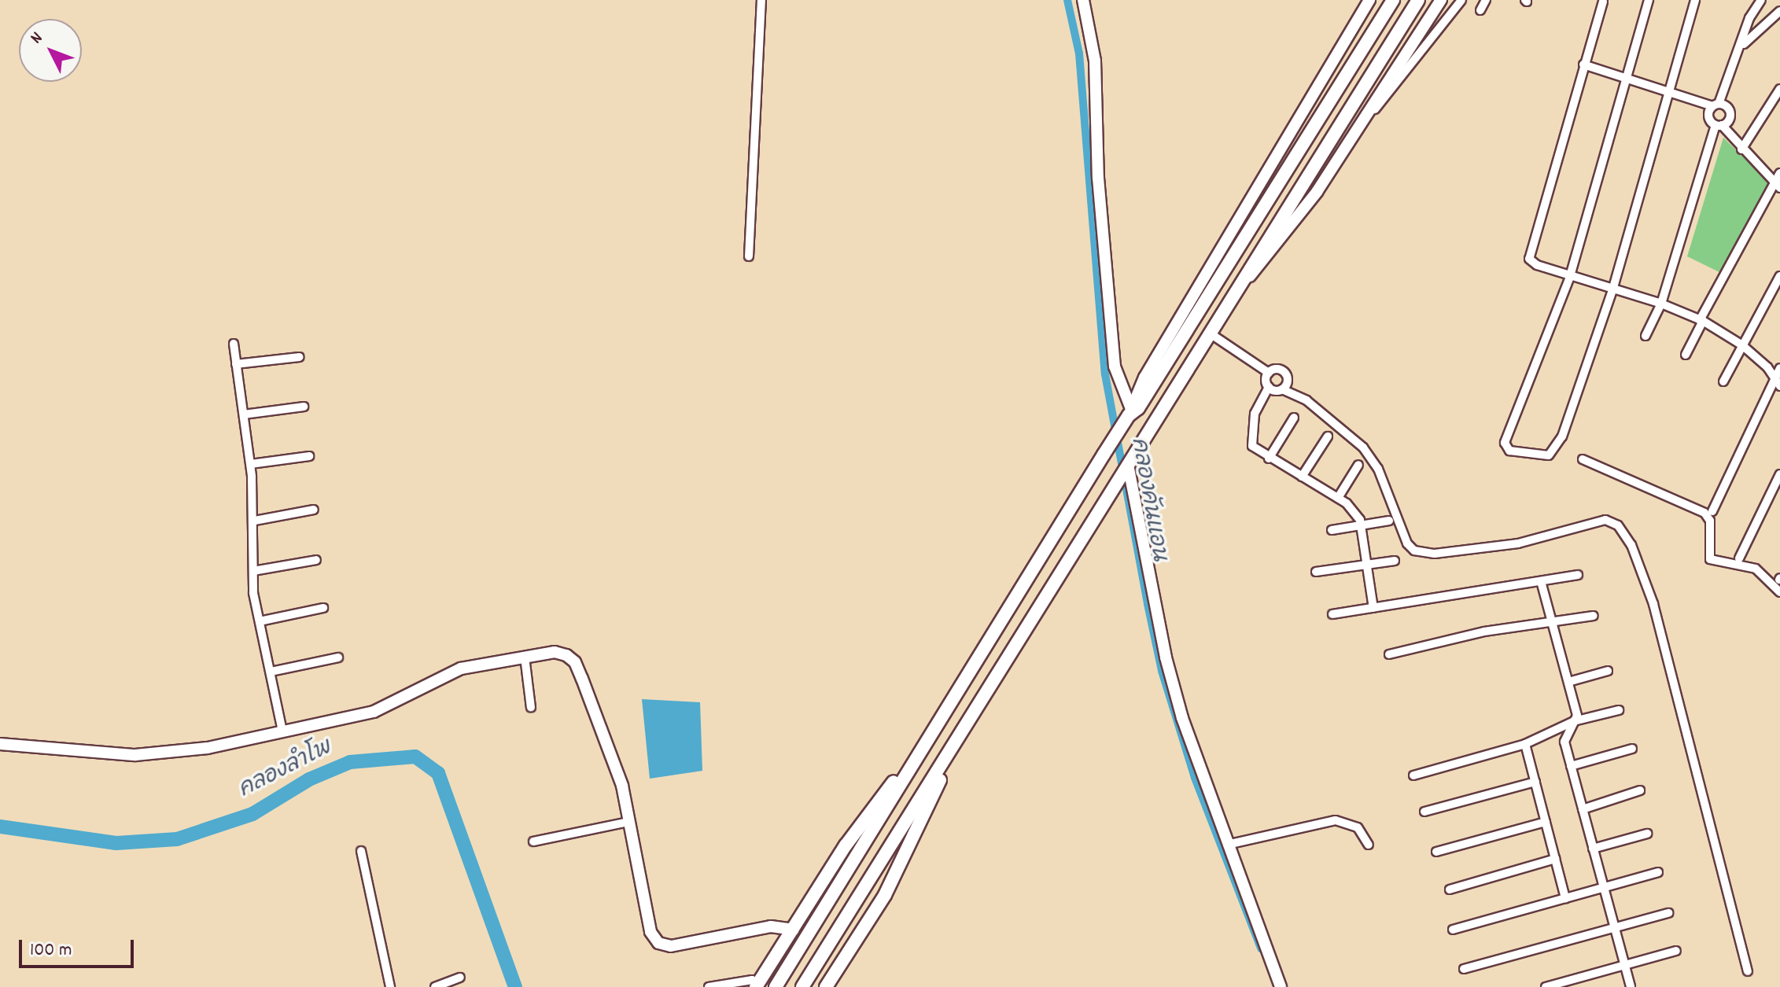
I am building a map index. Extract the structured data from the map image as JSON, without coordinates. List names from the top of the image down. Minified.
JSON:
{"water":["คลองคันแอน","คลองลำโพ"],"scale_bar":"100 m","north":"top left"}
